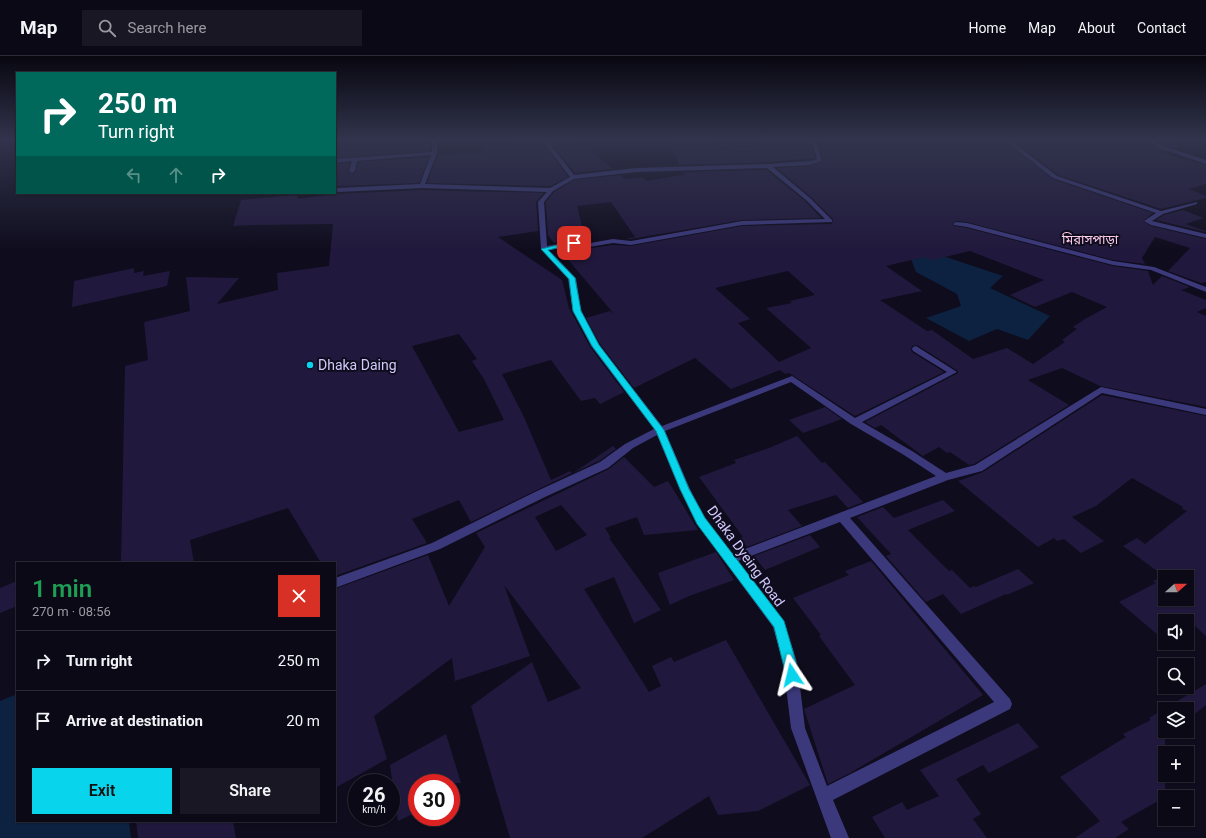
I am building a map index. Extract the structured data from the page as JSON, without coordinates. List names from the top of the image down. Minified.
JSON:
{"streets":{"street":["Dhaka Dyeing Road"]},"districts":["মিরাসপাড়া"],"places":["Dhaka Daing"],"north":"right","page":{"header":"Map","search":"Search here","nav":["Home","Map","About","Contact"],"turn":["250 m","Turn right"],"heading":["1 min","270 m · 08:56"],"map_buttons":["+","−"],"list":[{"name":"Turn right","value":"250 m"},{"name":"Arrive at destination","value":"20 m"}],"buttons":["Exit","Share"],"speed":"26 km/h","limit":"30"}}
